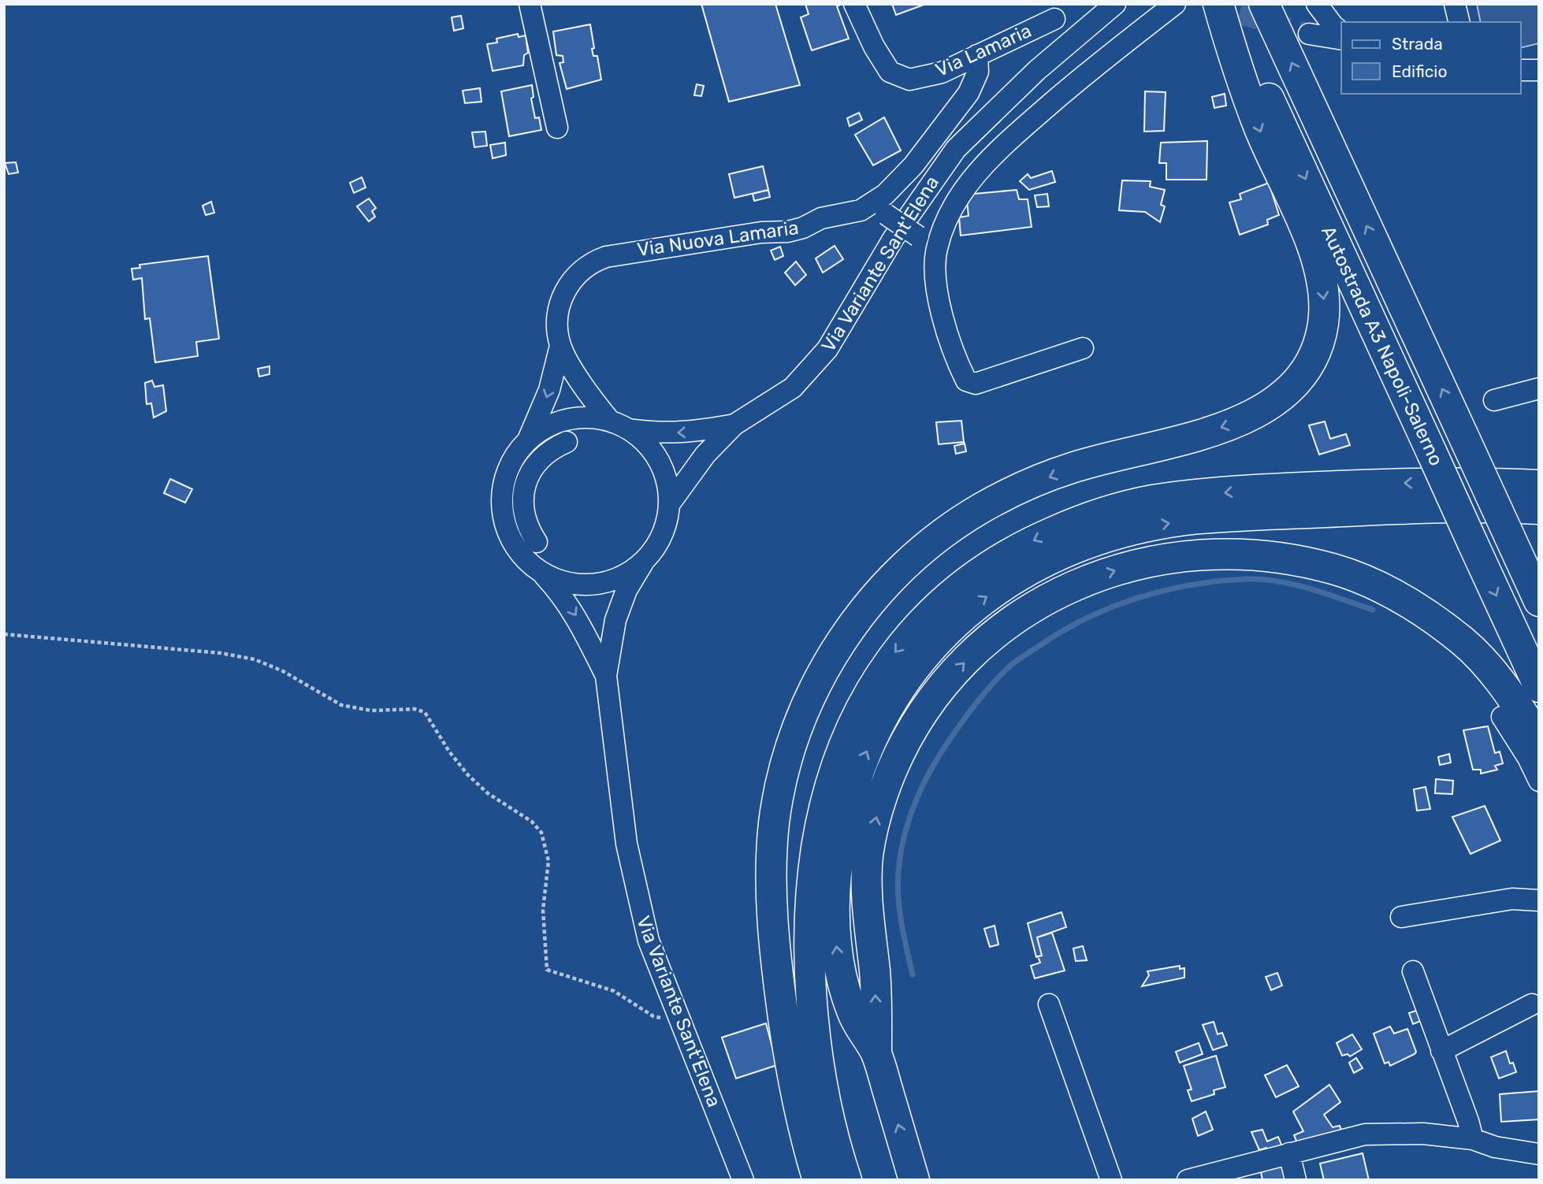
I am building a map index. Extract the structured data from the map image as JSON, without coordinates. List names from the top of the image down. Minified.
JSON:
{"streets":{"highway":["Autostrada A3 Napoli-Salerno"],"street":["Via Lamaria","Via Nuova Lamaria","Via Variante Sant'Elena"]},"crossings":[["Via Lamaria","Via Nuova Lamaria"],["Via Nuova Lamaria","Via Variante Sant'Elena"]],"legend":["Strada","Edificio"]}
